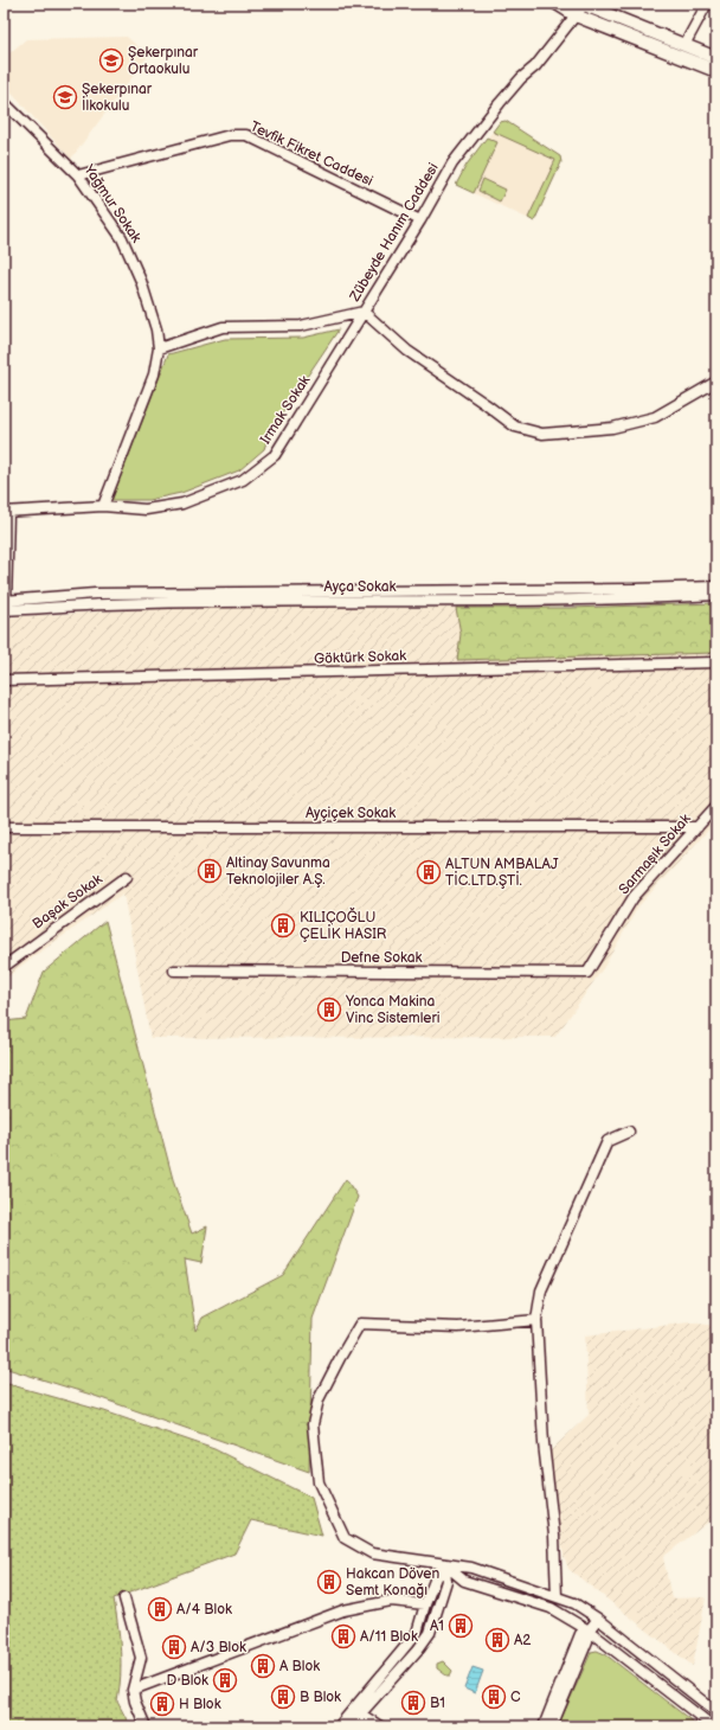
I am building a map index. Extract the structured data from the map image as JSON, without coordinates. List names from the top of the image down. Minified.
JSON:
{"streets":{"street":["Tevfik Fikret Caddesi","Yağmur Sokak","Zübeyde Hanım Caddesi","Irmak Sokak","Ayça Sokak","Göktürk Sokak","Ayçiçek Sokak","Sarmaşık Sokak","Başak Sokak","Defne Sokak"]},"crossings":[["Tevfik Fikret Caddesi","Yağmur Sokak"],["Tevfik Fikret Caddesi","Zübeyde Hanım Caddesi"],["Yağmur Sokak","Zübeyde Hanım Caddesi"],["Yağmur Sokak","Irmak Sokak"],["Zübeyde Hanım Caddesi","Irmak Sokak"],["Ayçiçek Sokak","Sarmaşık Sokak"],["Sarmaşık Sokak","Defne Sokak"]],"places":{"school or university":["Şekerpınar Ortaokulu","Şekerpınar İlkokulu"],"building":["Altinay Savunma Teknolojiler A.Ş.","ALTUN AMBALAJ TİC.LTD.ŞTİ.","KILIÇOĞLU ÇELİK HASIR","Yonca Makina Vinc Sistemleri","Hakcan Döven Semt Konağı","A/4 Blok","A1","A/11 Blok","A2","A/3 Blok","A Blok","D Blok","B Blok","C","B1","H Blok"]}}
